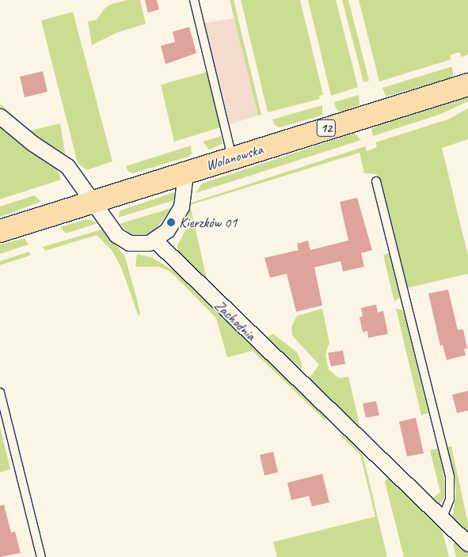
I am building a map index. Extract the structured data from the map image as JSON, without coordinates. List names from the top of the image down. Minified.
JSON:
{"streets":{"main road":["12","Wolanowska"],"street":["Zachodnia"]},"places":["Kierzków 01"]}
